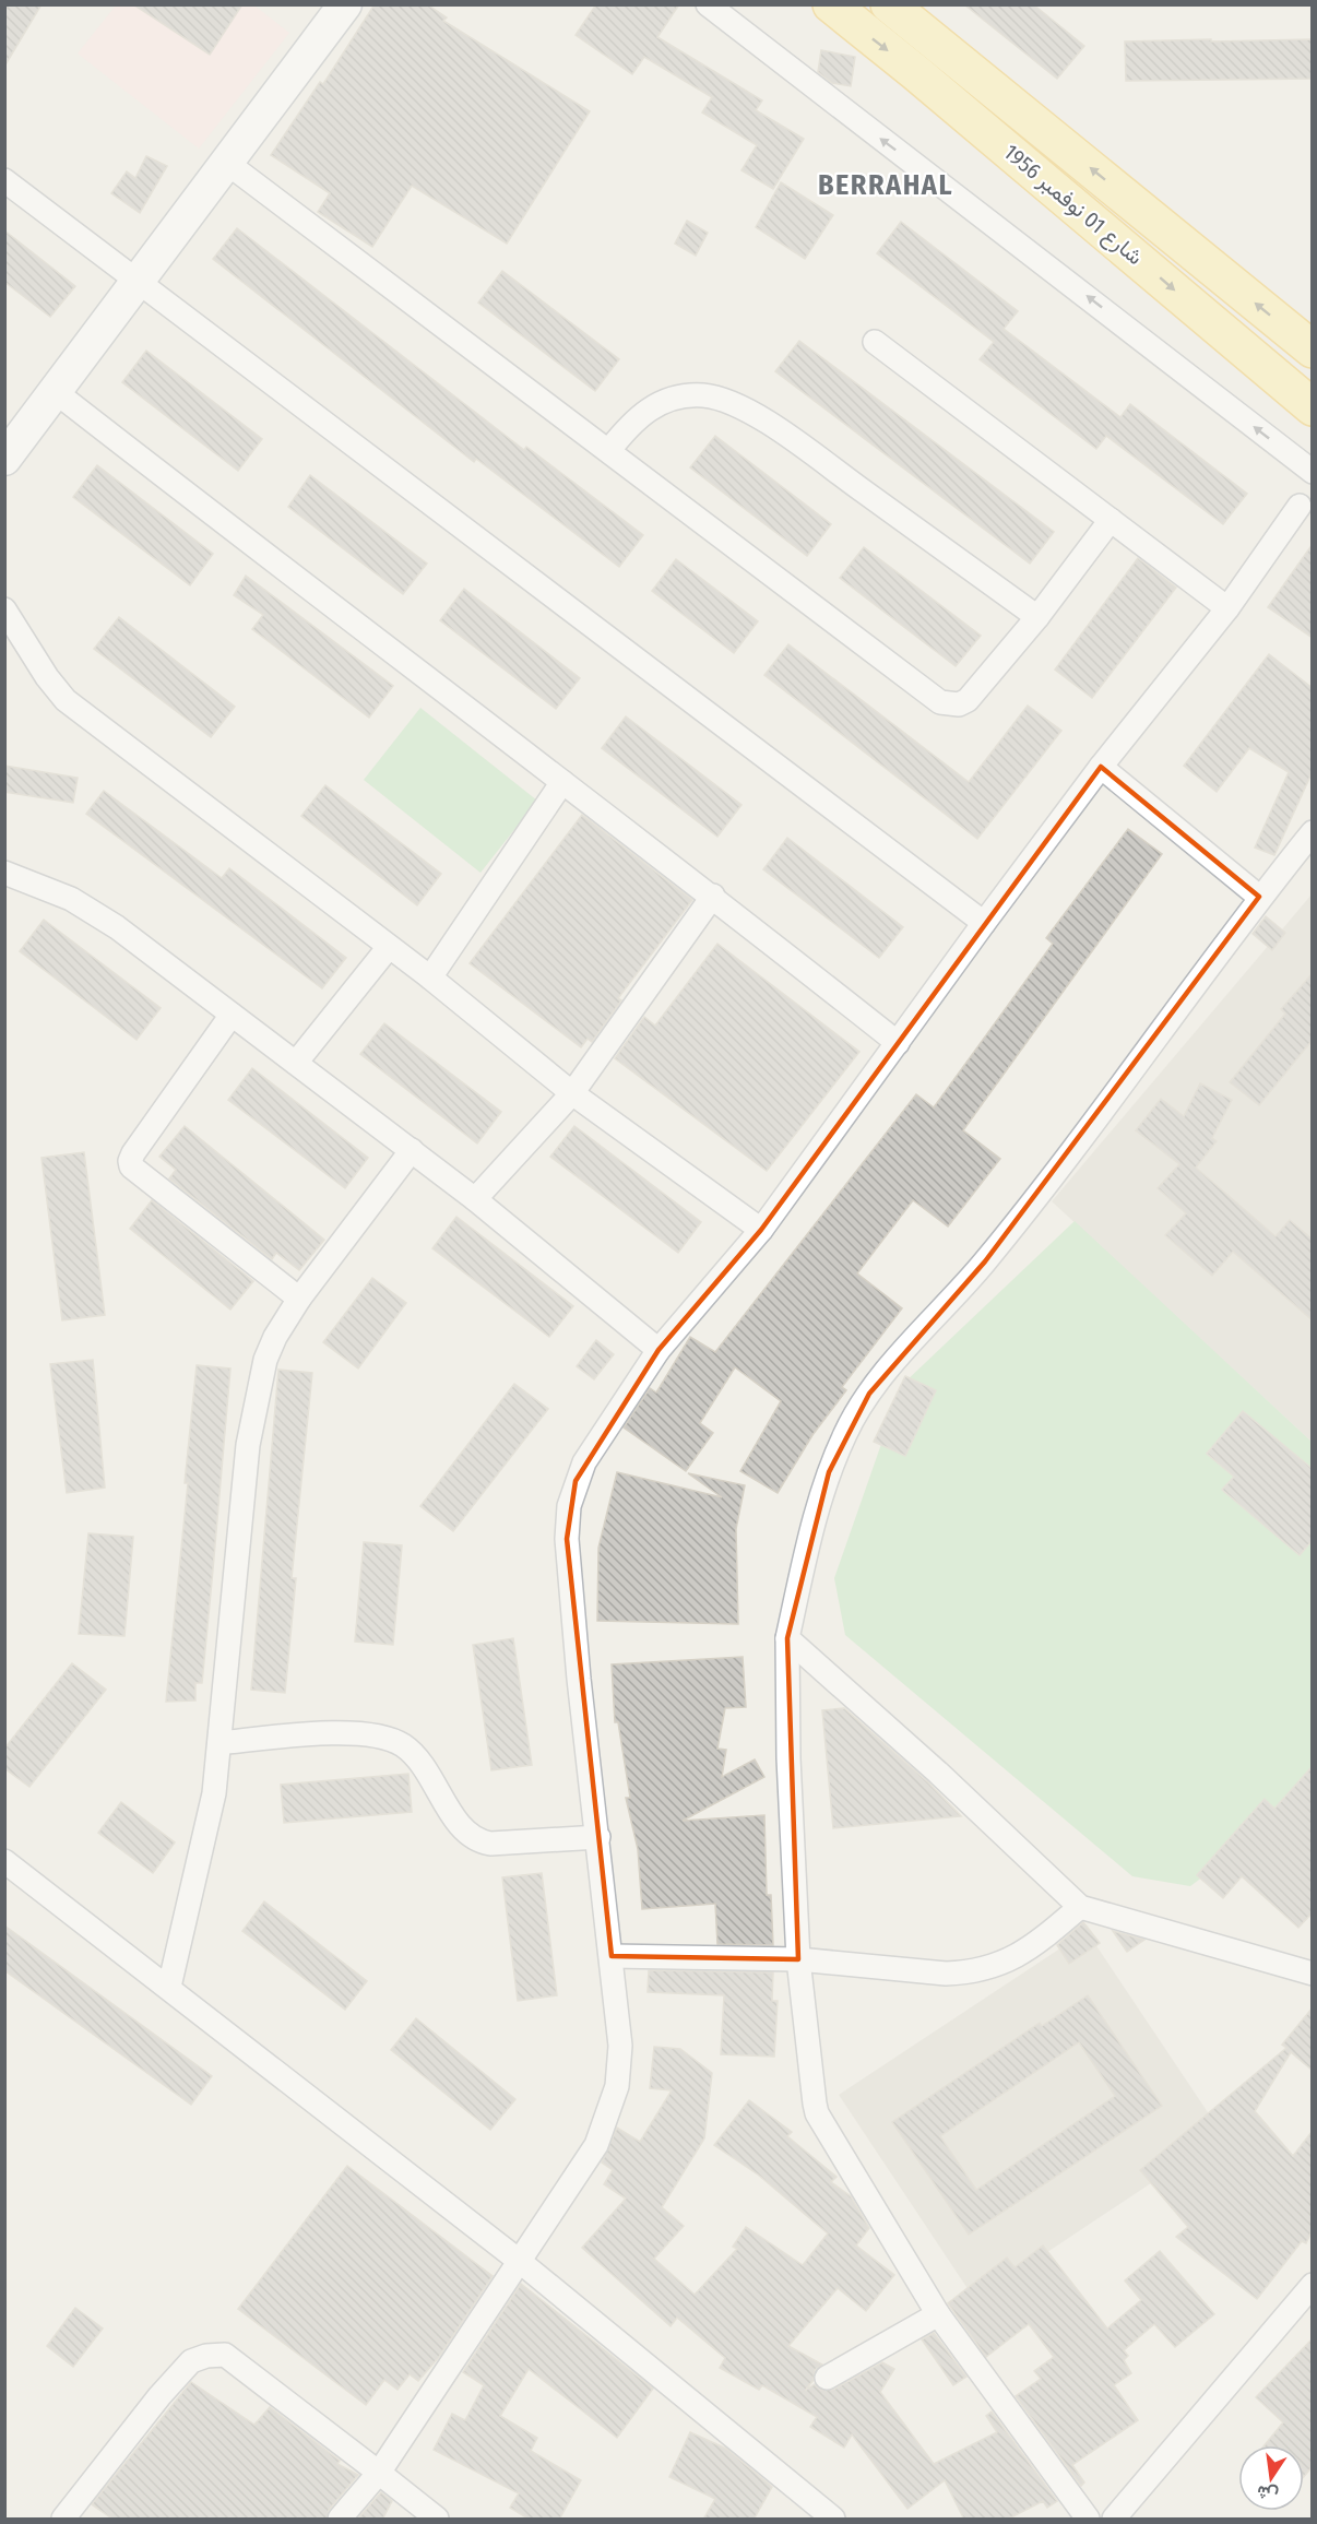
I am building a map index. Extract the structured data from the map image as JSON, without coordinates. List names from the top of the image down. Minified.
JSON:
{"streets":{"main road":["شارع 01 نوفمبر 1956"]},"districts":["BERRAHAL"],"north":"bottom"}
